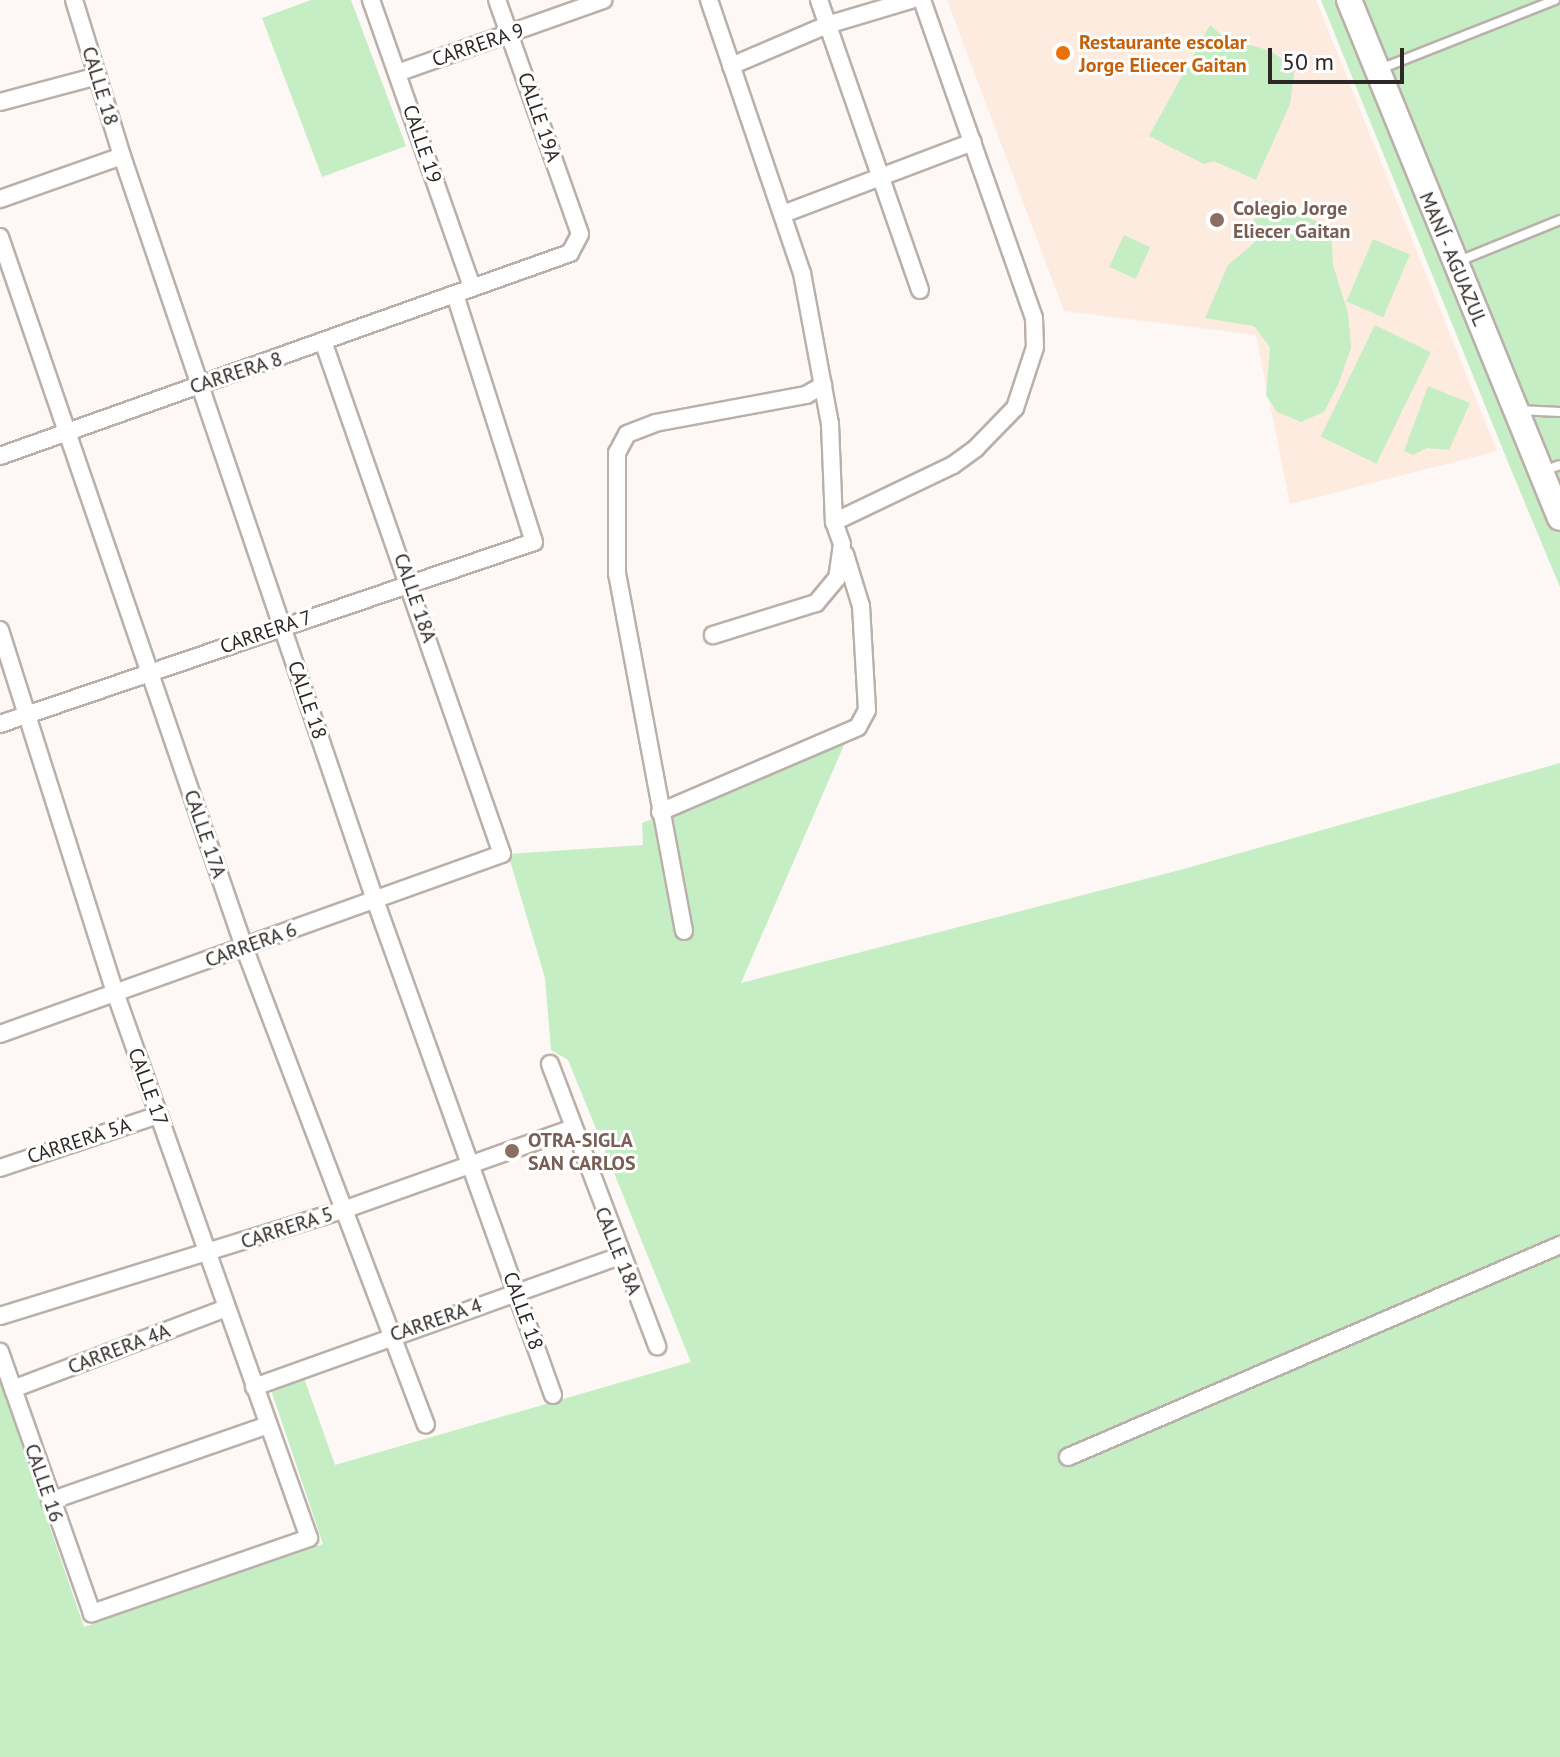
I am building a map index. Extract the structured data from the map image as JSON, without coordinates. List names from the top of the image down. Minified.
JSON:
{"streets":{"street":["CARRERA 9","CALLE 18","CALLE 19A","CALLE 19","MANÍ - AGUAZUL","CARRERA 8","CALLE 18A","CARRERA 7","CALLE 17A","CARRERA 6","CALLE 17","CARRERA 5A","CARRERA 5","CARRERA 4","CARRERA 4A","CALLE 16"]},"crossings":[["CARRERA 9","CALLE 19A"],["CARRERA 9","CALLE 19"],["CALLE 18","CARRERA 8"],["CALLE 18","CARRERA 7"],["CALLE 18","CARRERA 6"],["CALLE 18","CARRERA 5"],["CALLE 18","CARRERA 4"],["CALLE 19A","CARRERA 8"],["CALLE 19","CARRERA 8"],["CARRERA 8","CALLE 18A"],["CARRERA 8","CARRERA 7"],["CARRERA 8","CALLE 17A"],["CALLE 18A","CARRERA 7"],["CALLE 18A","CARRERA 6"],["CALLE 18A","CARRERA 5"],["CALLE 18A","CARRERA 4"],["CARRERA 7","CALLE 17A"],["CARRERA 7","CALLE 17"],["CALLE 17A","CARRERA 6"],["CALLE 17A","CARRERA 5"],["CALLE 17A","CARRERA 4"],["CARRERA 6","CALLE 17"],["CALLE 17","CARRERA 5A"],["CALLE 17","CARRERA 5"],["CALLE 17","CARRERA 4"],["CALLE 17","CARRERA 4A"],["CALLE 17","CALLE 16"],["CARRERA 4A","CALLE 16"]],"places":["Restaurante escolar Jorge Eliecer Gaitan","Colegio Jorge Eliecer Gaitan","OTRA-SIGLA SAN CARLOS"],"scale_bar":"50 m"}
